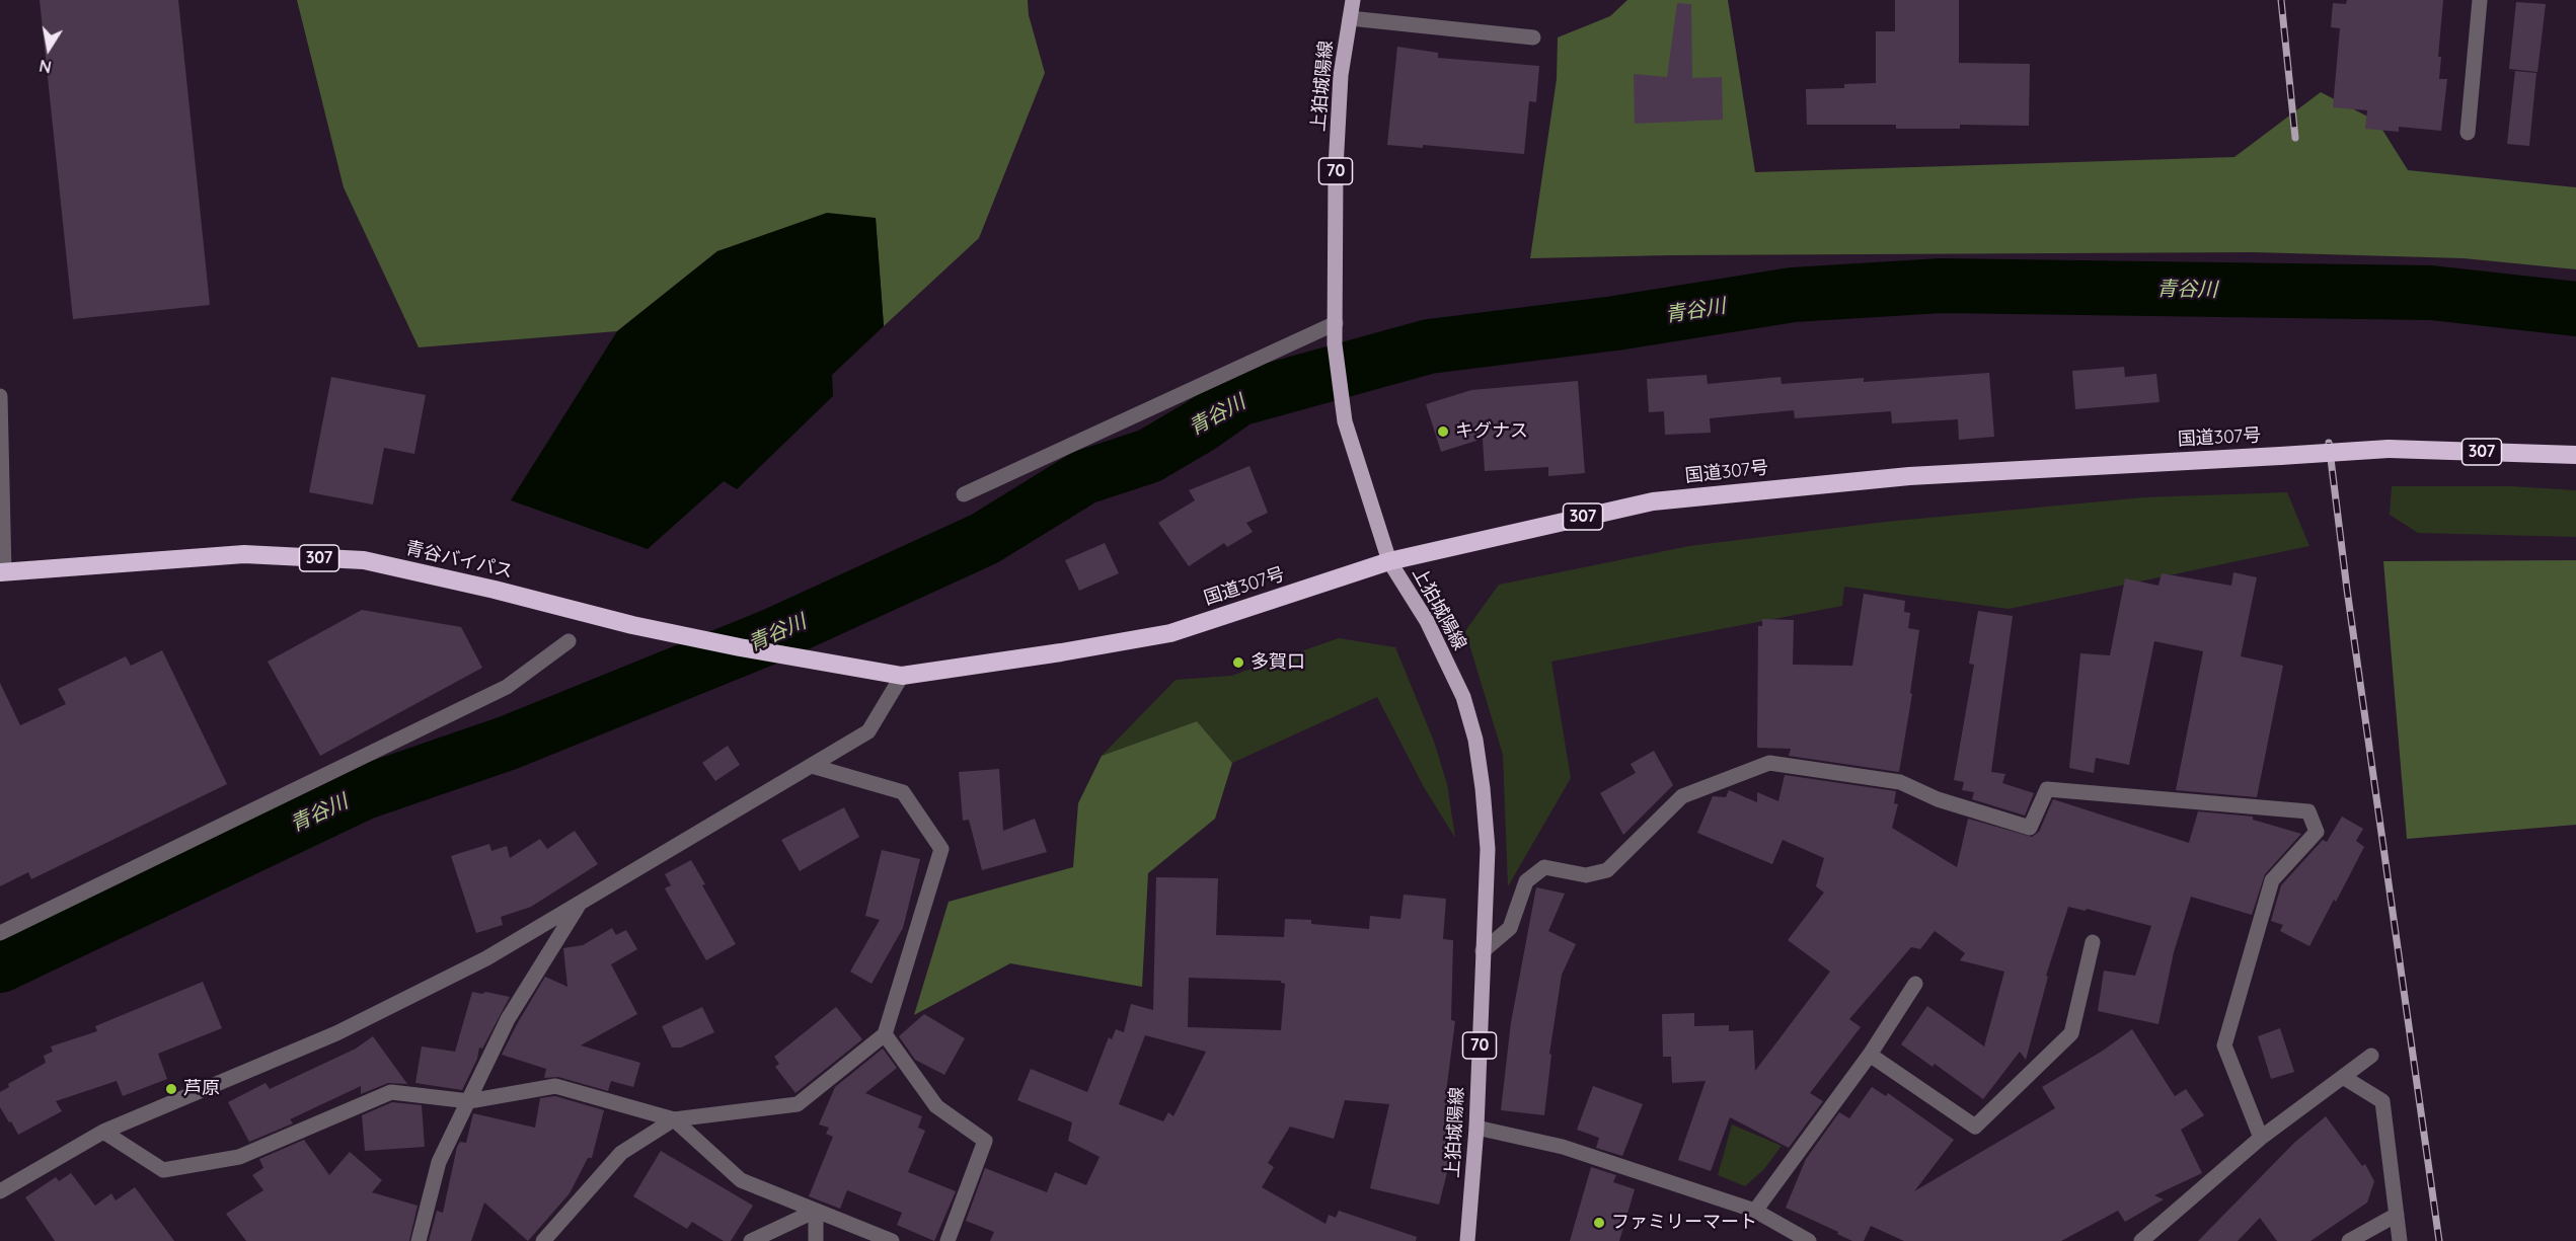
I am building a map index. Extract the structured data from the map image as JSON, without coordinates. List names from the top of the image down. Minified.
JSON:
{"streets":{"highway":["国道307号","307","青谷バイパス"],"main road":["上狛城陽線","70"]},"crossings":[["上狛城陽線","国道307号"],["国道307号","青谷バイパス"]],"water":["青谷川"],"places":["キグナス","多賀口","芦原","ファミリーマート"],"north":"bottom"}
